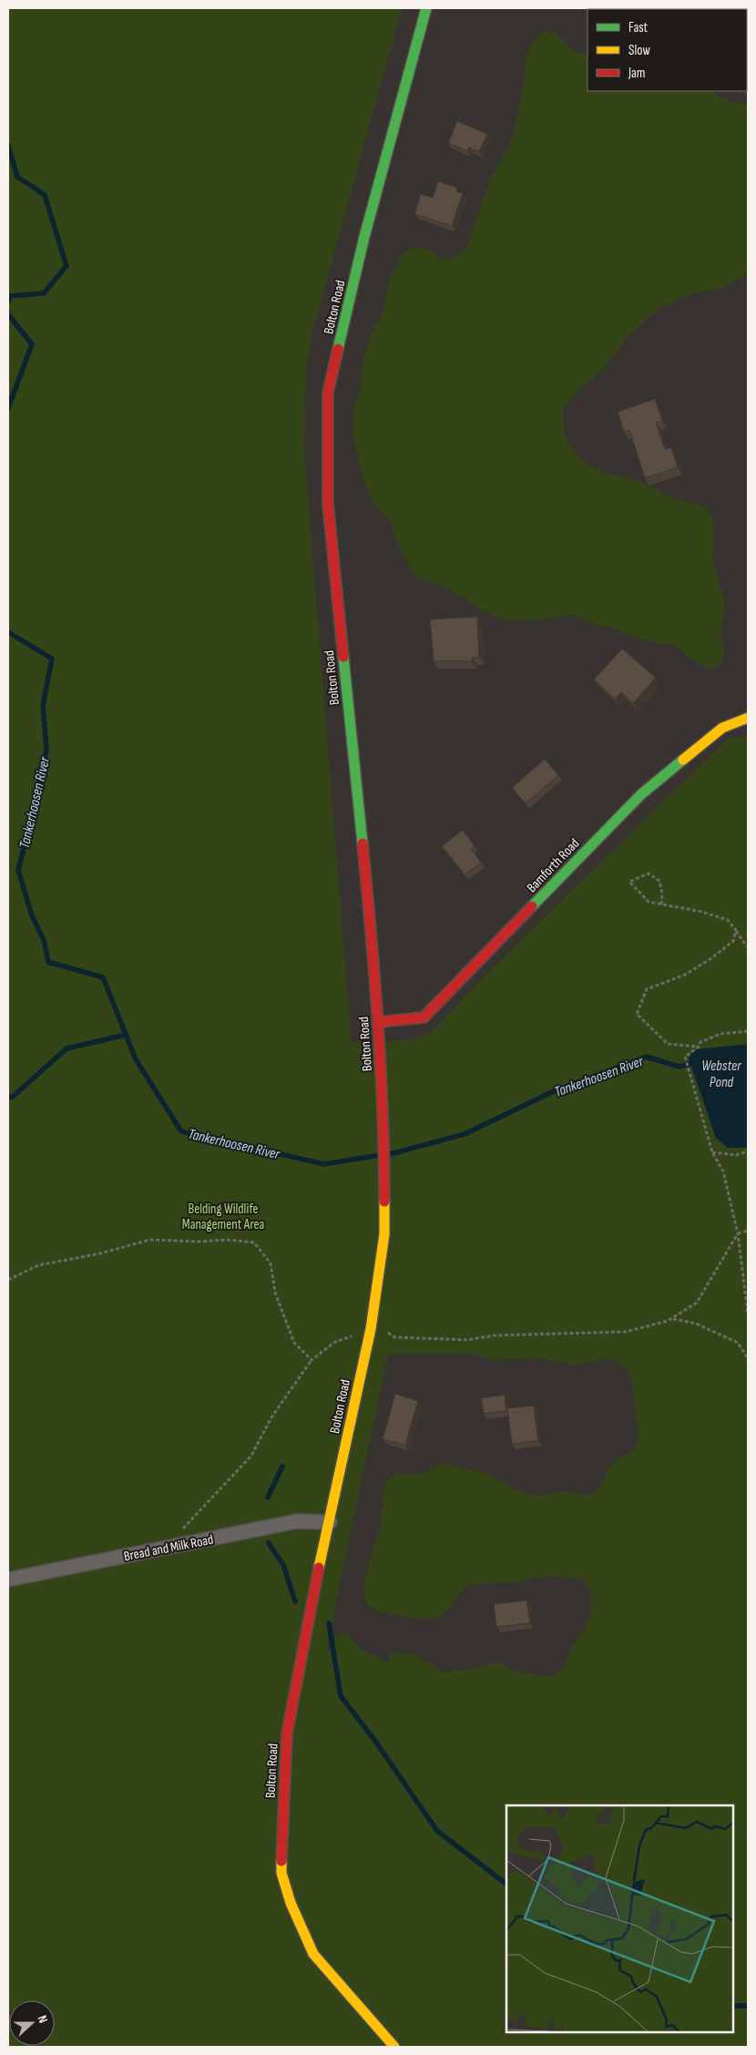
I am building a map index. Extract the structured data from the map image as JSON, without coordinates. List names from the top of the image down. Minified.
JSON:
{"streets":{"street":["Bolton Road","Bamforth Road","Bread and Milk Road"]},"crossings":[["Bolton Road","Bamforth Road"],["Bolton Road","Bread and Milk Road"]],"water":["Tankerhoosen River","Webster Pond"],"parks":["Belding Wildlife Management Area"],"legend":["Fast","Slow","Jam"],"north":"right"}
